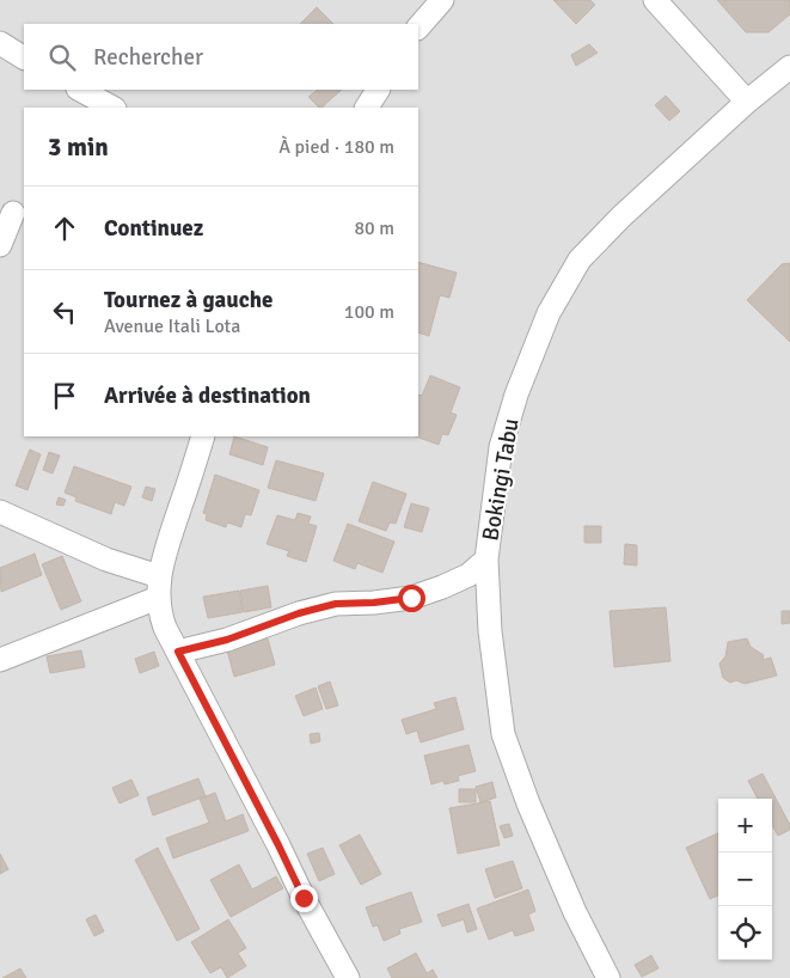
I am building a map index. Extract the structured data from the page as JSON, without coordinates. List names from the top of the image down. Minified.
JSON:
{"streets":{"street":["Bokingi Tabu"]},"page":{"search":"Rechercher","heading":["3 min","À pied · 180 m"],"list":[["Continuez","80 m"],["Tournez à gauche","Avenue Itali Lota","100 m"],"Arrivée à destination"],"map_buttons":["+","−"]}}
